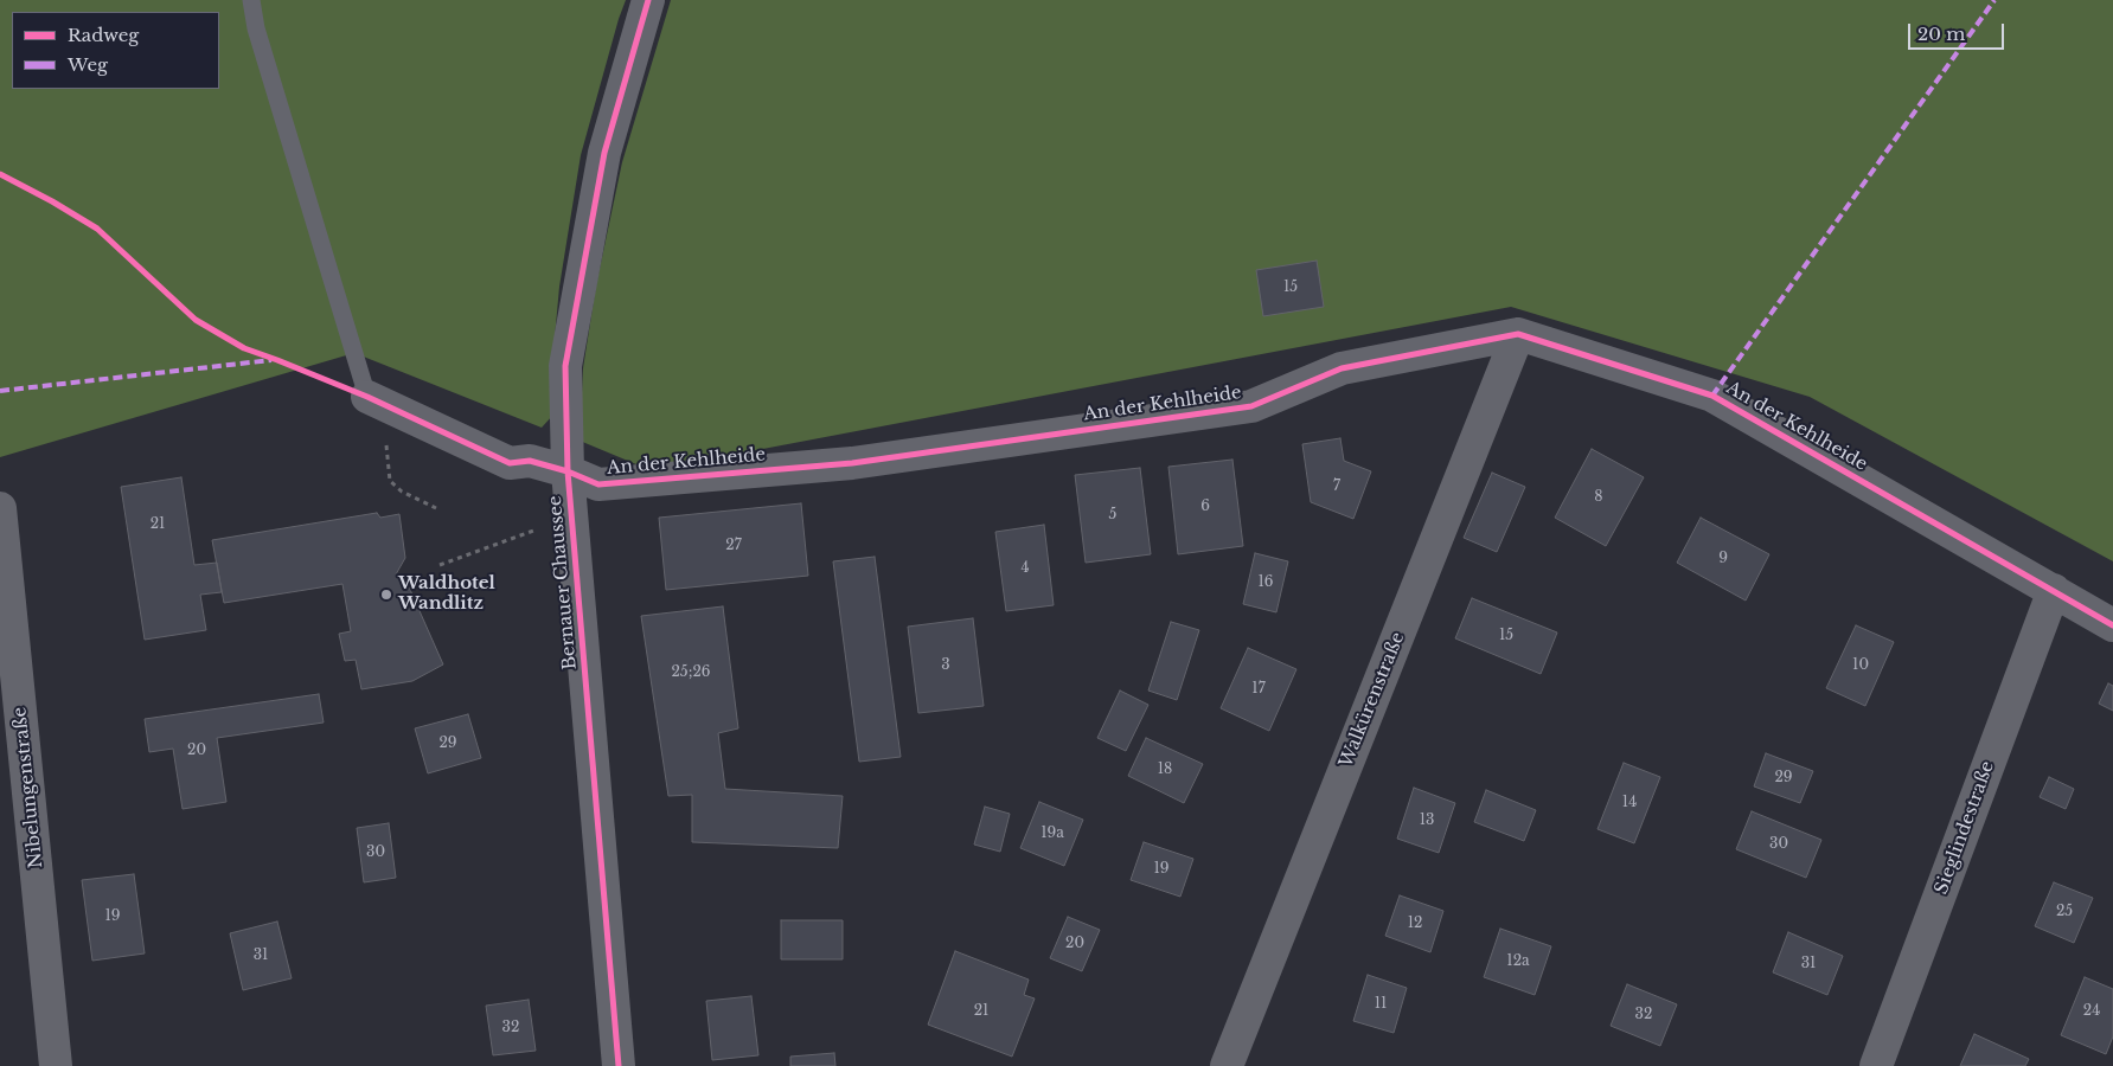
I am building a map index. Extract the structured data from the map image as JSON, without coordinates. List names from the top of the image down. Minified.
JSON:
{"streets":{"street":["An der Kehlheide","Bernauer Chaussee","Walkürenstraße","Nibelungenstraße","Sieglindestraße"]},"crossings":[["An der Kehlheide","Bernauer Chaussee"],["An der Kehlheide","Walkürenstraße"],["An der Kehlheide","Sieglindestraße"]],"places":["Waldhotel Wandlitz"],"house_numbers":["15","7","8","6","5","21","27","9","4","16","15","3","10","25;26","17","29","20","18","29","14","13","19a","30","30","19","25","19","12","20","31","12a","31","11","21","24","32","32"],"legend":["Radweg","Weg"],"scale_bar":"20 m"}
